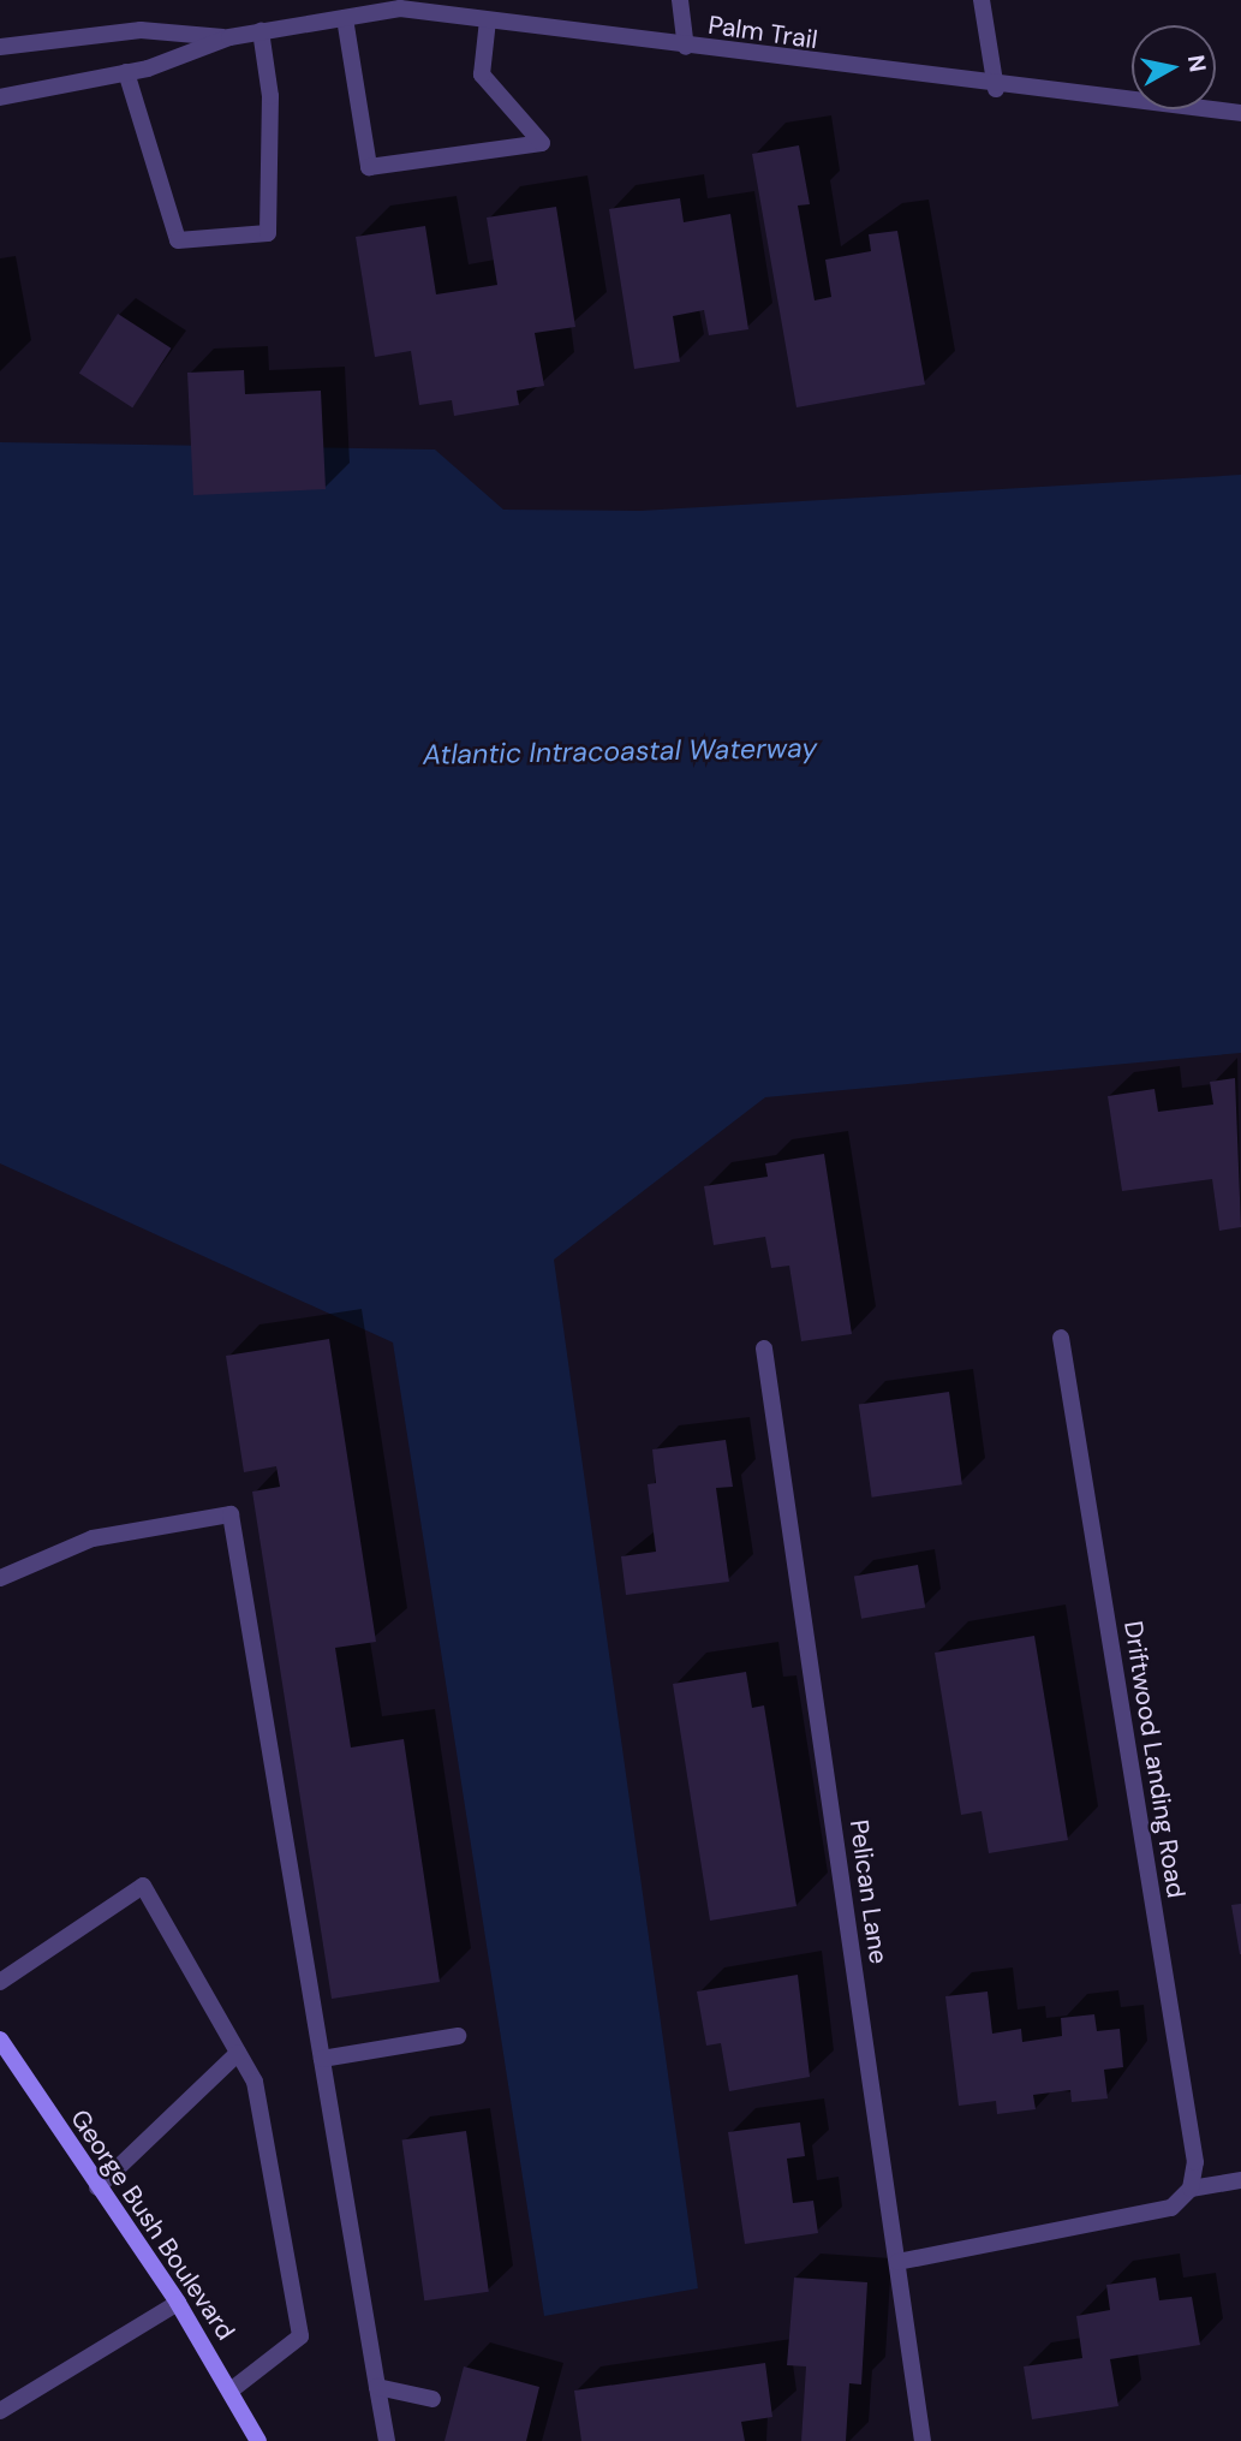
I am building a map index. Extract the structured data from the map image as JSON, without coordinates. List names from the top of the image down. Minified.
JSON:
{"streets":{"street":["Palm Trail","Driftwood Landing Road","Pelican Lane","George Bush Boulevard"]},"water":["Atlantic Intracoastal Waterway"],"north":"right"}
